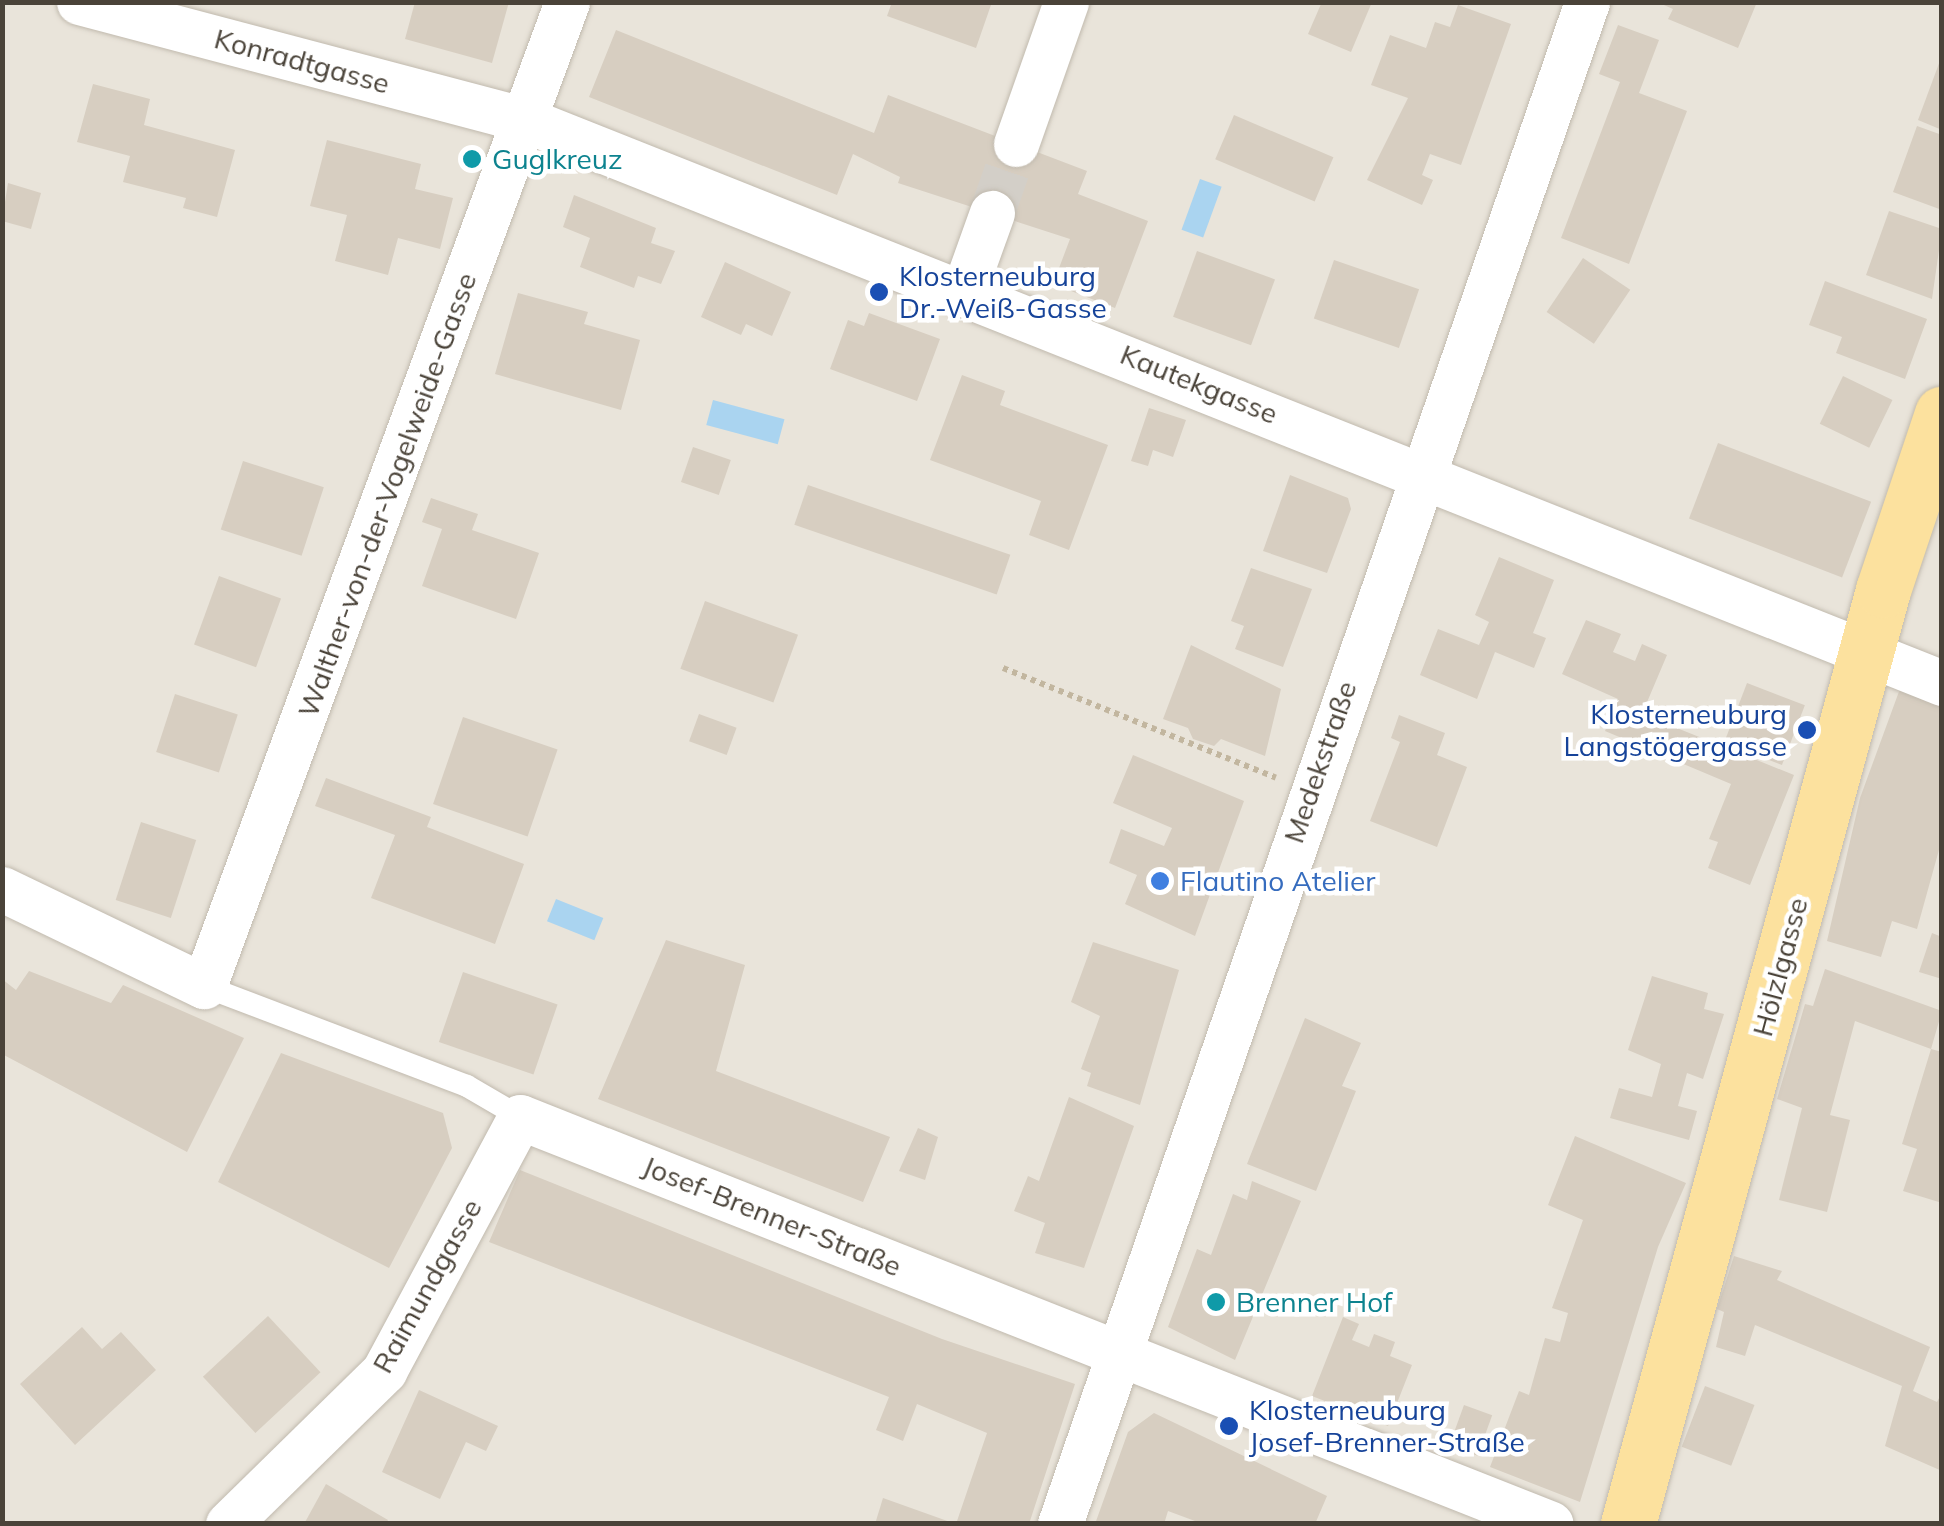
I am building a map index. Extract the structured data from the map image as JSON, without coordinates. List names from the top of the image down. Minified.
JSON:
{"streets":{"main road":["Hölzlgasse"],"street":["Konradtgasse","Kautekgasse","Walther-von-der-Vogelweide-Gasse","Medekstraße","Josef-Brenner-Straße","Raimundgasse"]},"crossings":[["Konradtgasse","Kautekgasse"],["Konradtgasse","Walther-von-der-Vogelweide-Gasse"],["Kautekgasse","Walther-von-der-Vogelweide-Gasse"],["Kautekgasse","Medekstraße"],["Kautekgasse","Hölzlgasse"],["Walther-von-der-Vogelweide-Gasse","Josef-Brenner-Straße"],["Medekstraße","Josef-Brenner-Straße"],["Josef-Brenner-Straße","Raimundgasse"]],"places":["Guglkreuz","Klosterneuburg Dr.-Weiß-Gasse","Klosterneuburg Langstögergasse","Flautino Atelier","Brenner Hof","Klosterneuburg Josef-Brenner-Straße"]}
